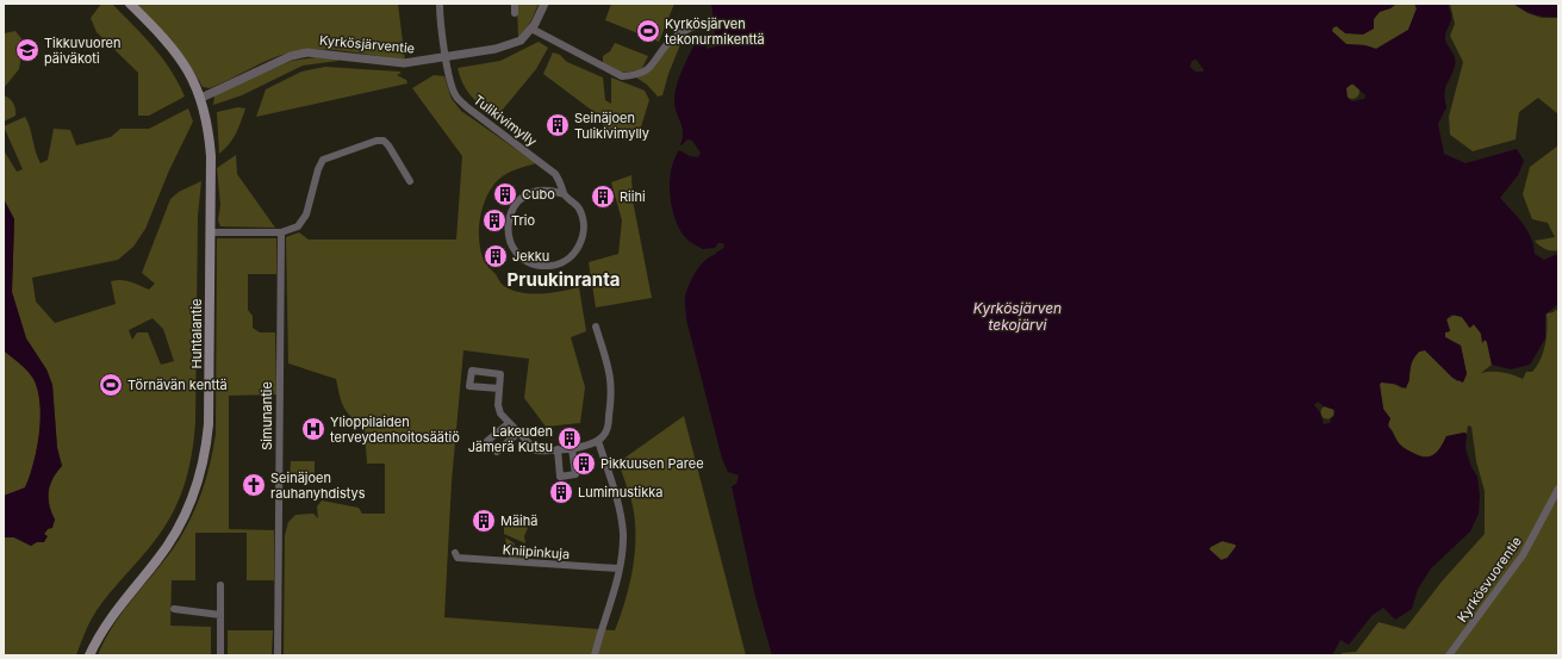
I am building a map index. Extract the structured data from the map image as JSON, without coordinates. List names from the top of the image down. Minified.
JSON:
{"streets":{"main road":["Huhtalantie"],"street":["Kyrkösjärventie","Tulikivimylly","Simunantie","Kniipinkuja","Kyrkösvuorentie"]},"crossings":[["Kyrkösjärventie","Tulikivimylly"],["Kyrkösjärventie","Huhtalantie"]],"districts":["Pruukinranta"],"water":["Kyrkösjärven tekojärvi"],"places":{"sports":["Kyrkösjärven tekonurmikenttä","Törnävän kenttä"],"school or university":["Tikkuvuoren päiväkoti"],"building":["Seinäjoen Tulikivimylly","Cubo","Riihi","Trio","Jekku","Lakeuden Jämerä Kutsu","Pikkuusen Paree","Lumimustikka","Mäihä"],"hospital":["Ylioppilaiden terveydenhoitosäätiö"],"church":["Seinäjoen rauhanyhdistys"]}}
